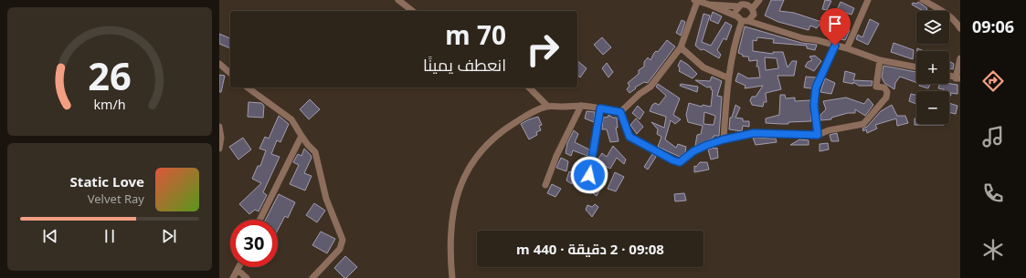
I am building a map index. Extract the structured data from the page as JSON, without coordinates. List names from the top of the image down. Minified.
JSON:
{"page":{"tabs":"09:06","map_buttons":["+","−"],"turn":["70 m","انعطف يمينًا"],"song":["Static Love","Velvet Ray"],"limit":"30","trip":"09:08 · 2 دقيقة · 440 m","gauge":["26","km/h"]}}
